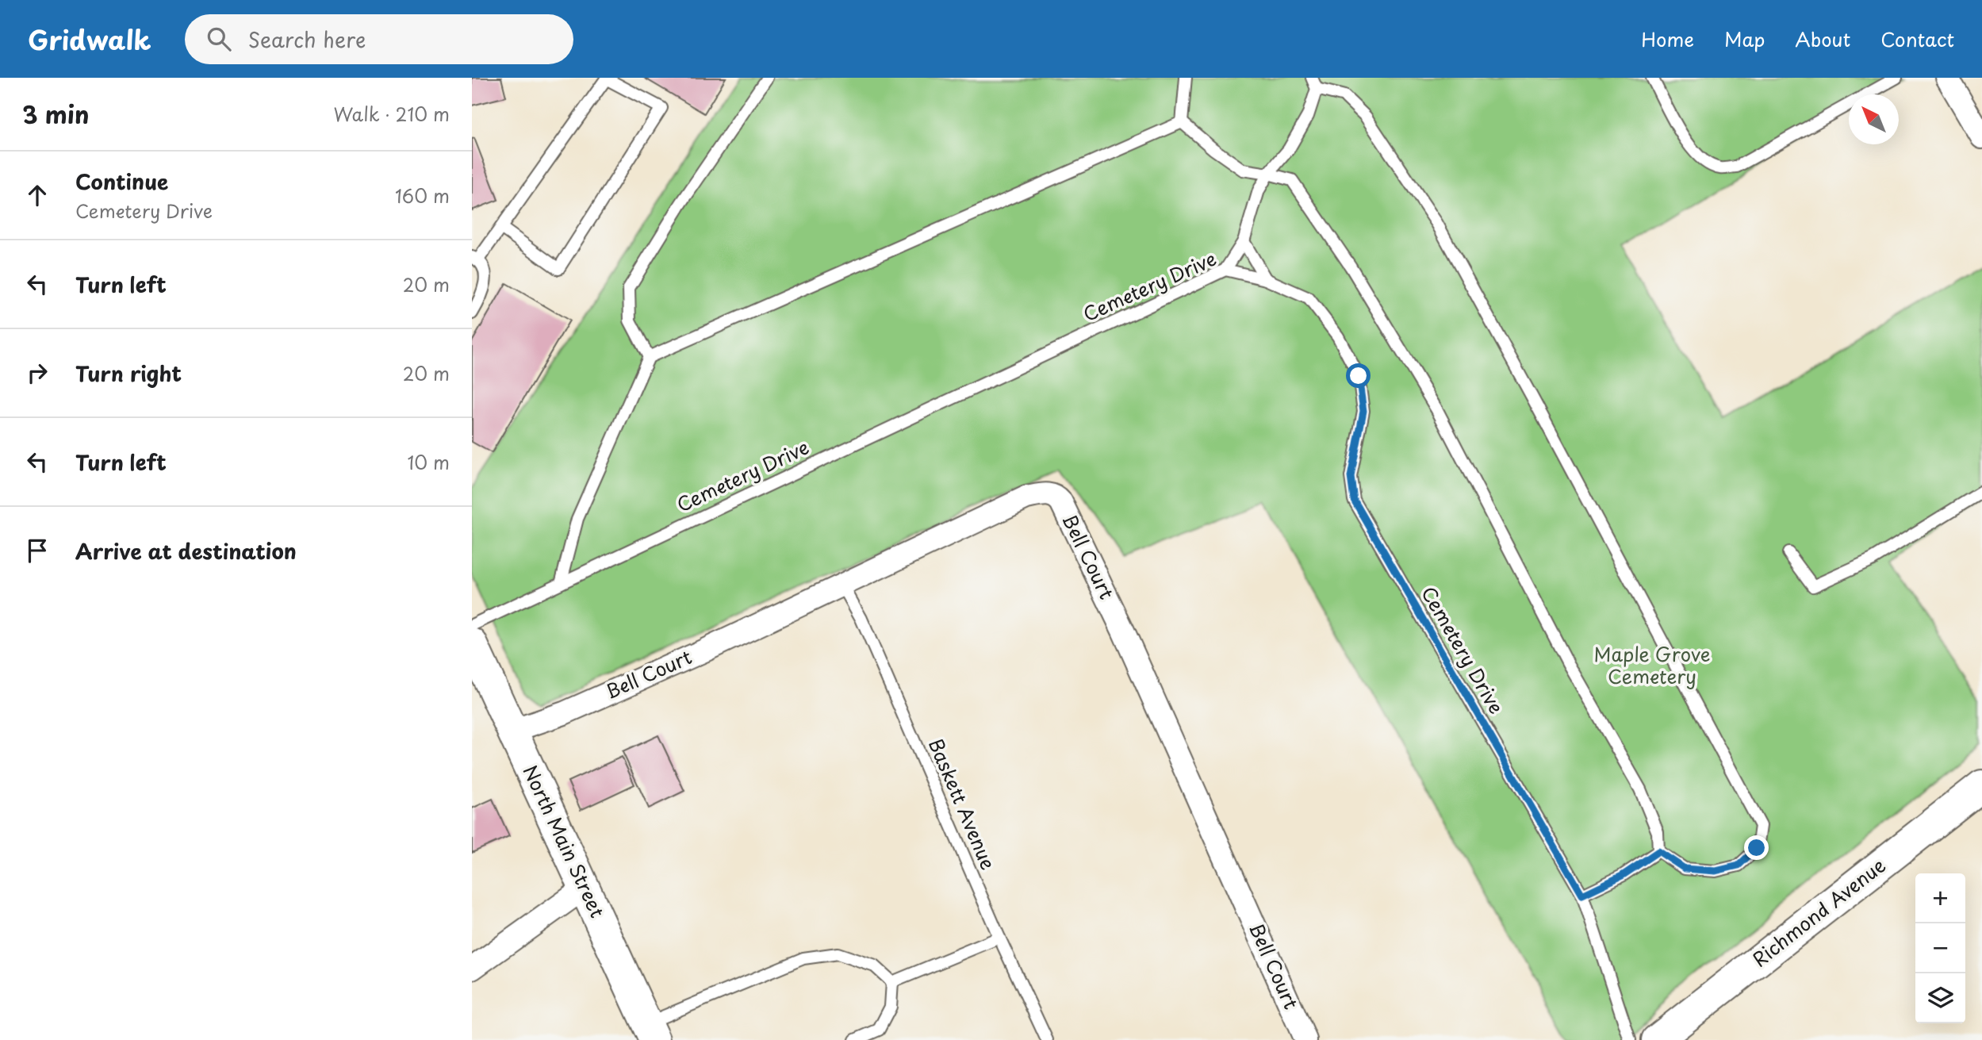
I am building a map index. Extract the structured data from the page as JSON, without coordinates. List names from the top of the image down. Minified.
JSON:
{"streets":{"main road":["North Main Street","Richmond Avenue"],"street":["Bell Court"],"lane":["Cemetery Drive","Baskett Avenue"]},"crossings":[["Bell Court","Baskett Avenue"],["Bell Court","North Main Street"]],"parks":["Maple Grove Cemetery"],"north":"top left","page":{"header":"Gridwalk","search":"Search here","nav":["Home","Map","About","Contact"],"heading":["3 min","Walk · 210 m"],"list":[["Continue","Cemetery Drive","160 m"],["Turn left","20 m"],["Turn right","20 m"],["Turn left","10 m"],"Arrive at destination"],"map_buttons":["+","−"]}}
